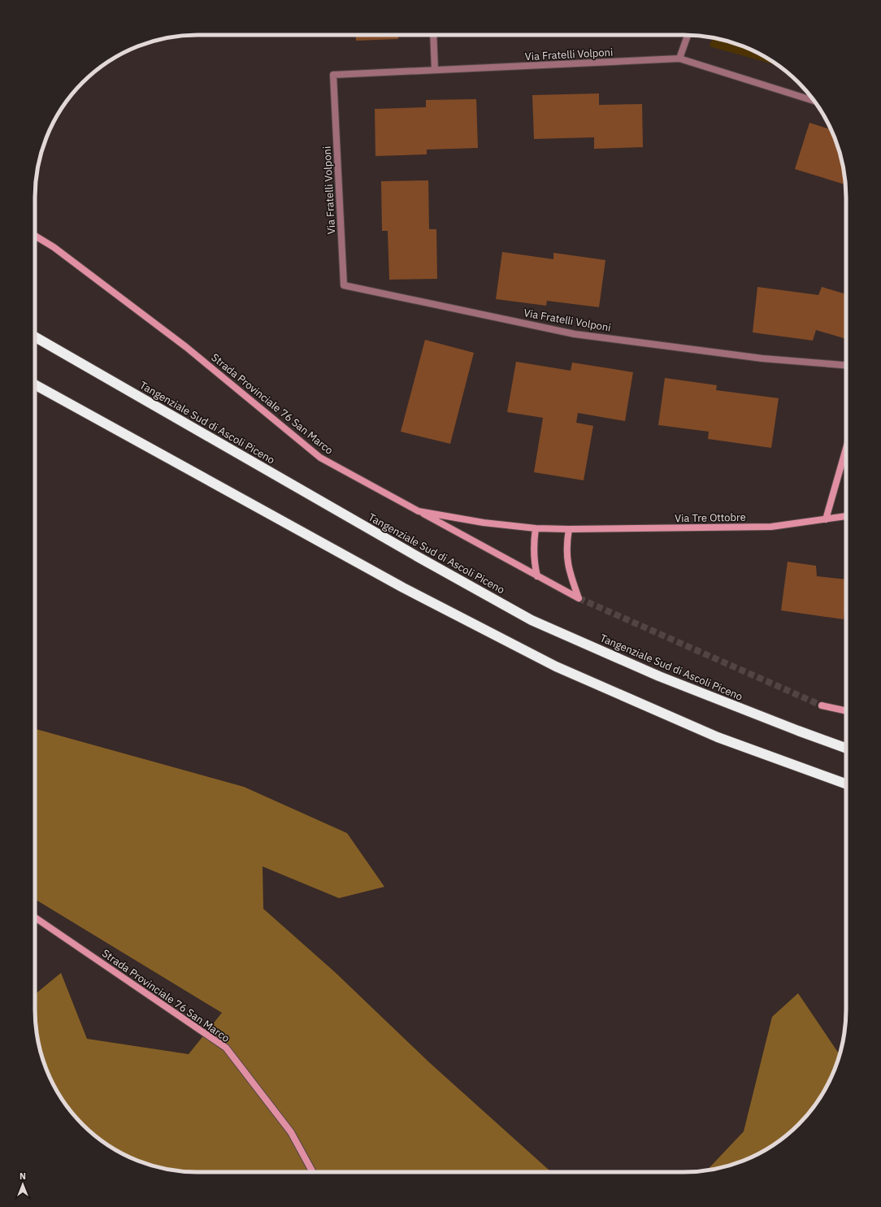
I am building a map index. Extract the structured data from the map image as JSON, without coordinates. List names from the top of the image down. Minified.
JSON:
{"streets":{"highway":["Tangenziale Sud di Ascoli Piceno"],"street":["Via Fratelli Volponi","Strada Provinciale 76 San Marco","Via Tre Ottobre"]},"crossings":[["Strada Provinciale 76 San Marco","Via Tre Ottobre"]],"north":"top"}
